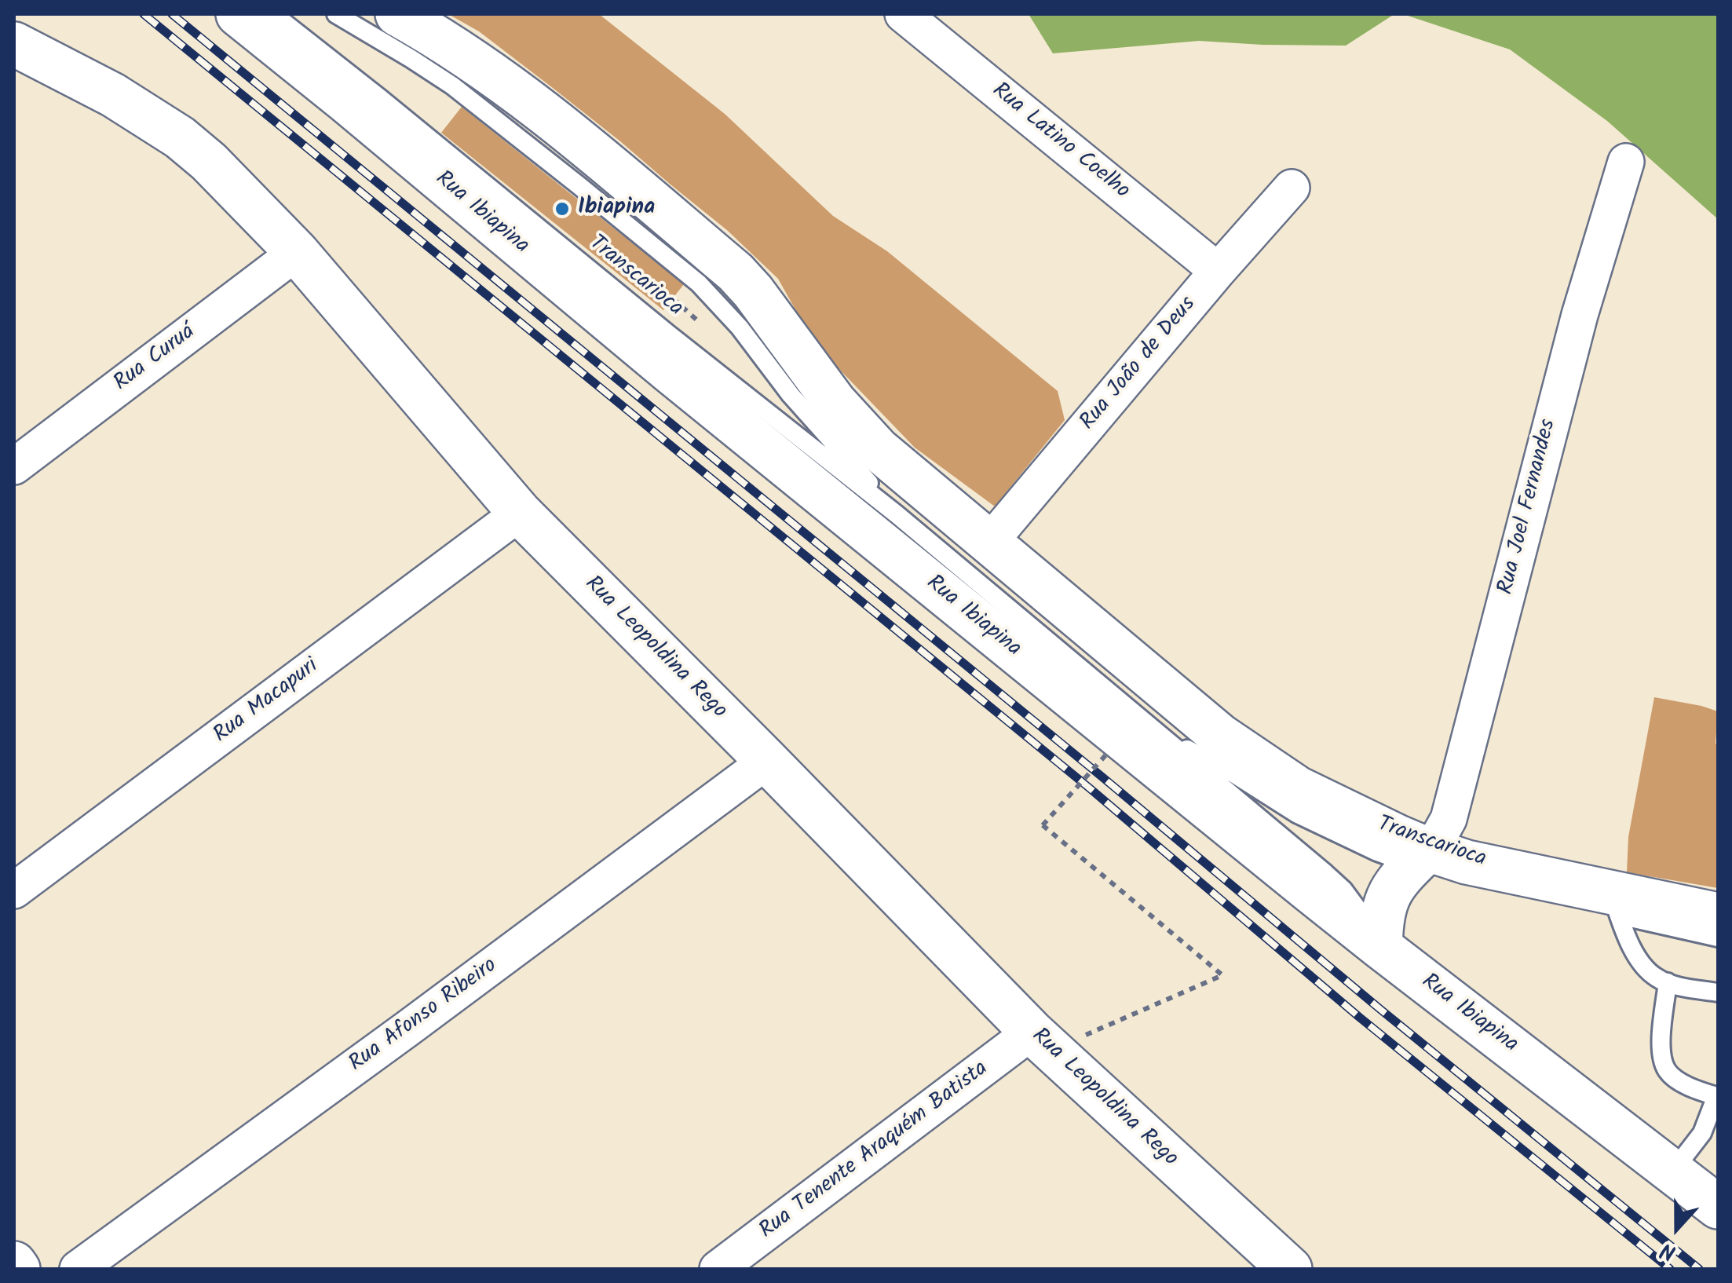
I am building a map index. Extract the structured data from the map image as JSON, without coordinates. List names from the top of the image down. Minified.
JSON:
{"streets":{"main road":["Rua Ibiapina","Rua Leopoldina Rego"],"street":["Rua Latino Coelho","Rua Curuá","Rua João de Deus","Rua Joel Fernandes","Rua Macapuri","Rua Afonso Ribeiro","Rua Tenente Araquém Batista"],"lane":["Transcarioca"]},"crossings":[["Rua Latino Coelho","Rua João de Deus"],["Rua Ibiapina","Transcarioca"],["Transcarioca","Rua Joel Fernandes"],["Rua Curuá","Rua Leopoldina Rego"],["Rua Leopoldina Rego","Rua Macapuri"],["Rua Leopoldina Rego","Rua Afonso Ribeiro"],["Rua Leopoldina Rego","Rua Tenente Araquém Batista"]],"places":["Ibiapina"],"north":"bottom"}
